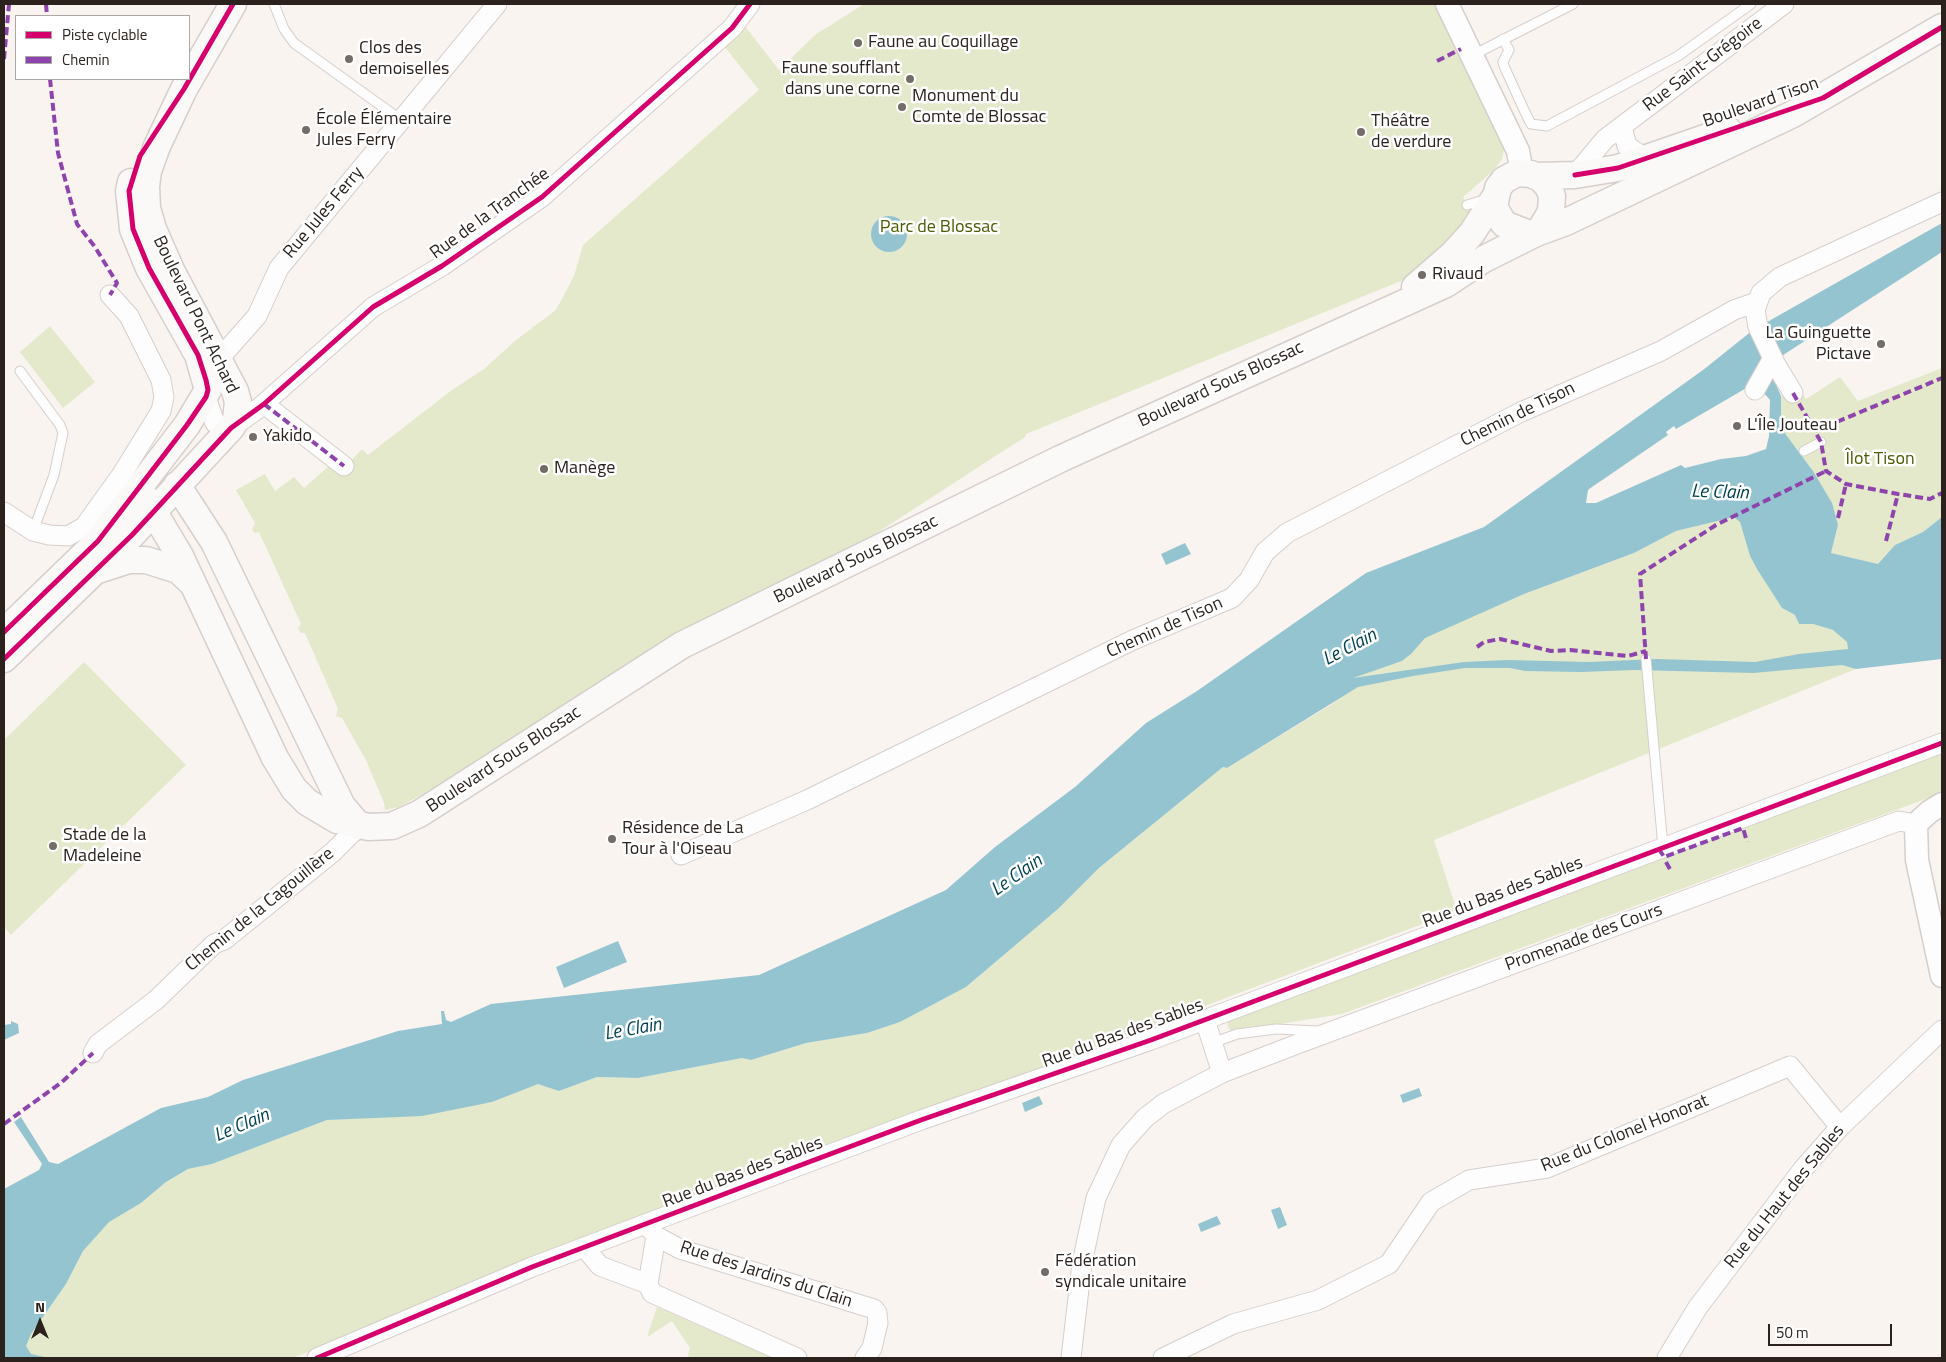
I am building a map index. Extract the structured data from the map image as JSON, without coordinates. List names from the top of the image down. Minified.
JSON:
{"streets":{"main road":["Boulevard Tison","Boulevard Pont Achard","Boulevard Sous Blossac"],"street":["Rue Saint-Grégoire","Rue Jules Ferry","Rue de la Tranchée","Chemin de Tison","Rue du Bas des Sables","Chemin de la Cagouillère","Promenade des Cours","Rue du Colonel Honorat","Rue du Haut des Sables","Rue des Jardins du Clain"]},"crossings":[["Rue Saint-Grégoire","Boulevard Tison"],["Boulevard Tison","Boulevard Sous Blossac"],["Rue Jules Ferry","Boulevard Pont Achard"],["Rue de la Tranchée","Boulevard Pont Achard"],["Boulevard Pont Achard","Boulevard Sous Blossac"],["Boulevard Sous Blossac","Chemin de la Cagouillère"],["Rue du Bas des Sables","Rue des Jardins du Clain"],["Rue du Colonel Honorat","Rue du Haut des Sables"]],"water":["Le Clain"],"parks":["Parc de Blossac","Îlot Tison"],"places":["Faune au Coquillage","Clos des demoiselles","Faune soufflant dans une corne","Monument du Comte de Blossac","École Élémentaire Jules Ferry","Théâtre de verdure","Rivaud","La Guinguette Pictave","L'Île Jouteau","Yakido","Manège","Résidence de La Tour à l'Oiseau","Stade de la Madeleine","Fédération syndicale unitaire"],"legend":["Piste cyclable","Chemin"],"scale_bar":"50 m","north":"top"}
